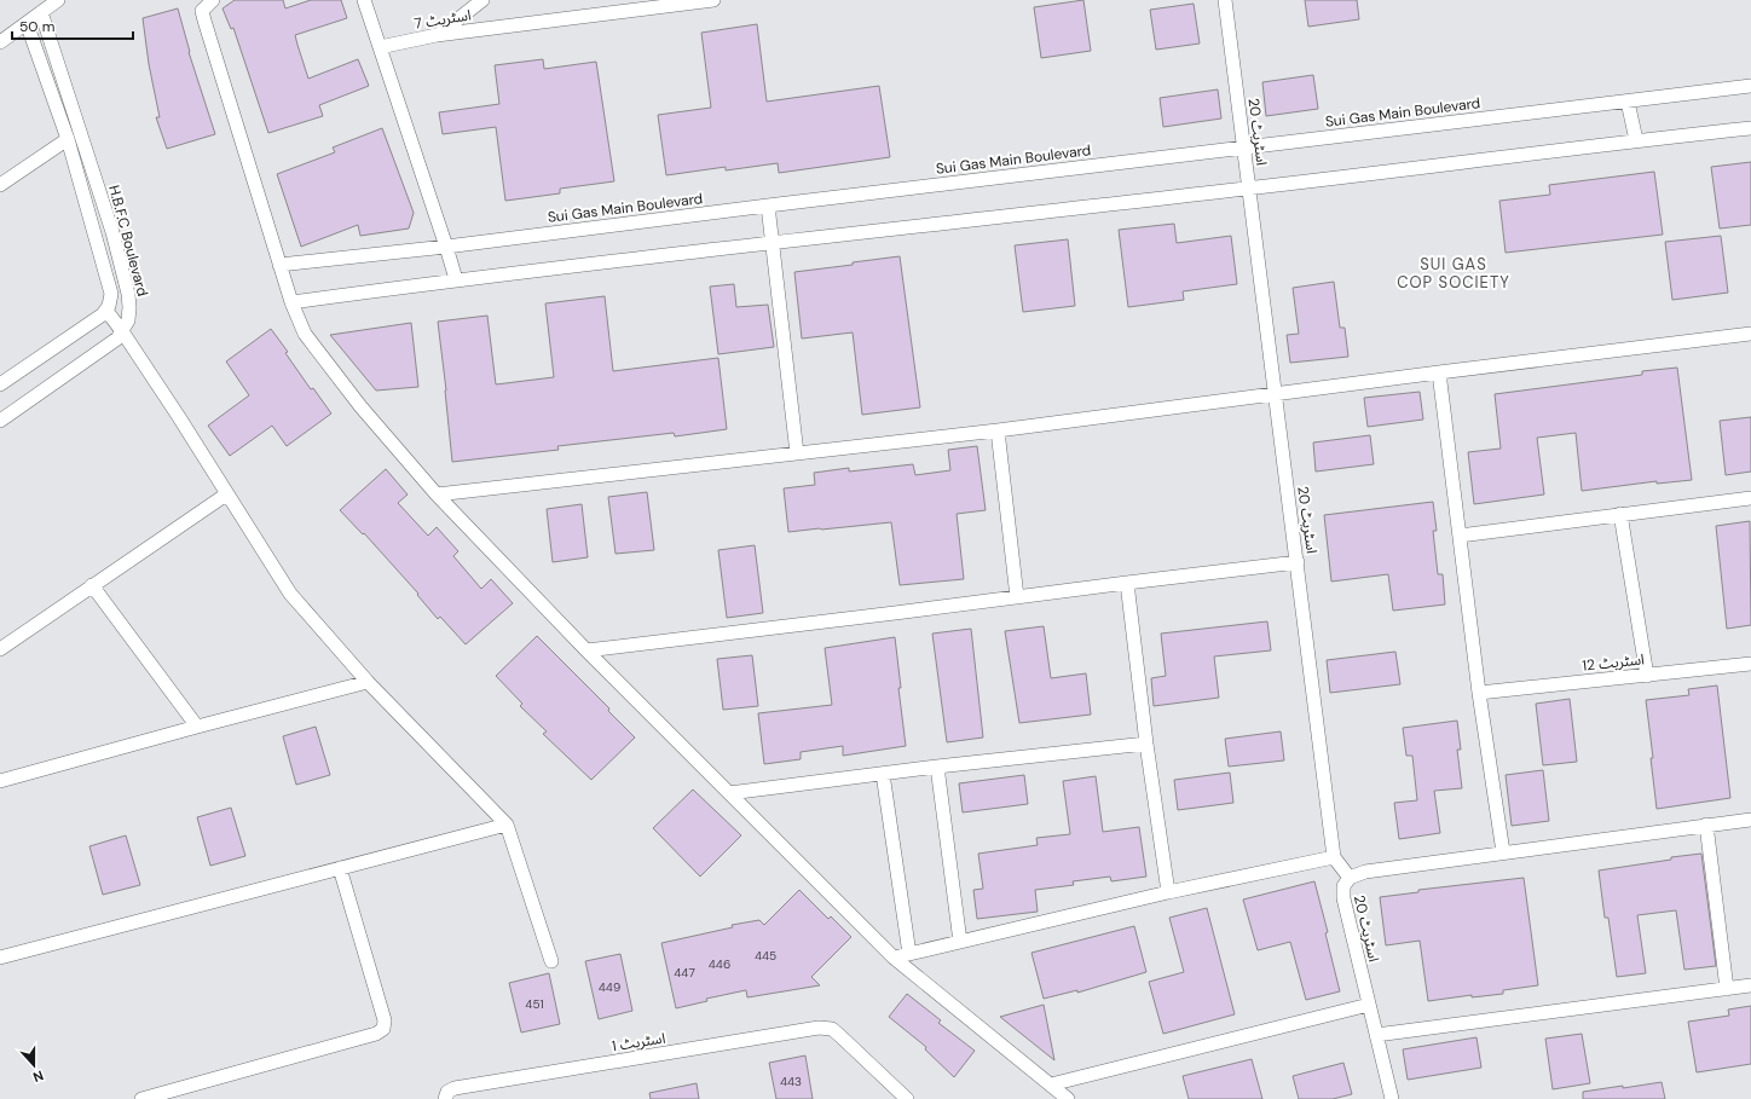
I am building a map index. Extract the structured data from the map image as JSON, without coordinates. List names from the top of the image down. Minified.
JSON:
{"streets":{"street":["اسٹریٹ 7","Sui Gas Main Boulevard","اسٹریٹ 20","H.B.F.C Boulevard","اسٹریٹ 12","اسٹریٹ 1"]},"crossings":[["Sui Gas Main Boulevard","اسٹریٹ 20"]],"districts":["SUI GAS COP SOCIETY"],"house_numbers":["445","446","447","449","451","443"],"scale_bar":"50 m","north":"bottom"}
